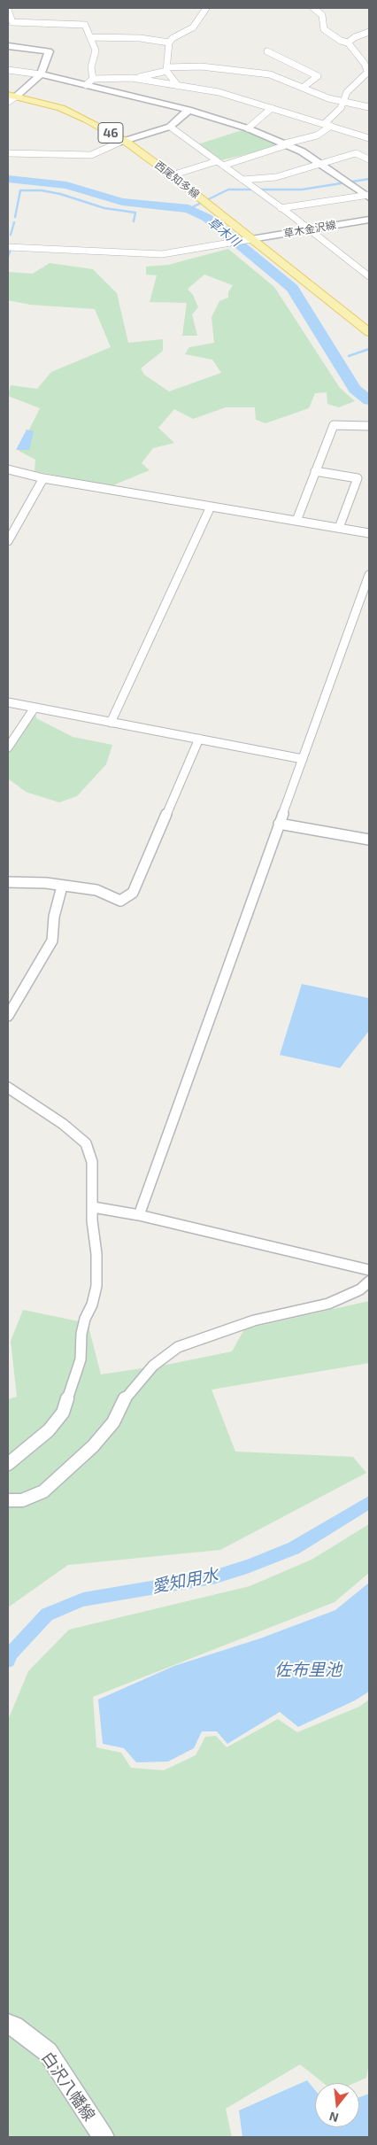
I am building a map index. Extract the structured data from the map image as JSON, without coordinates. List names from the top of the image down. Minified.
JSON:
{"streets":{"main road":["46","西尾知多線","白沢八幡線"],"street":["草木金沢線"]},"crossings":[["西尾知多線","草木金沢線"]],"water":["草木川","愛知用水","佐布里池"],"north":"bottom"}
